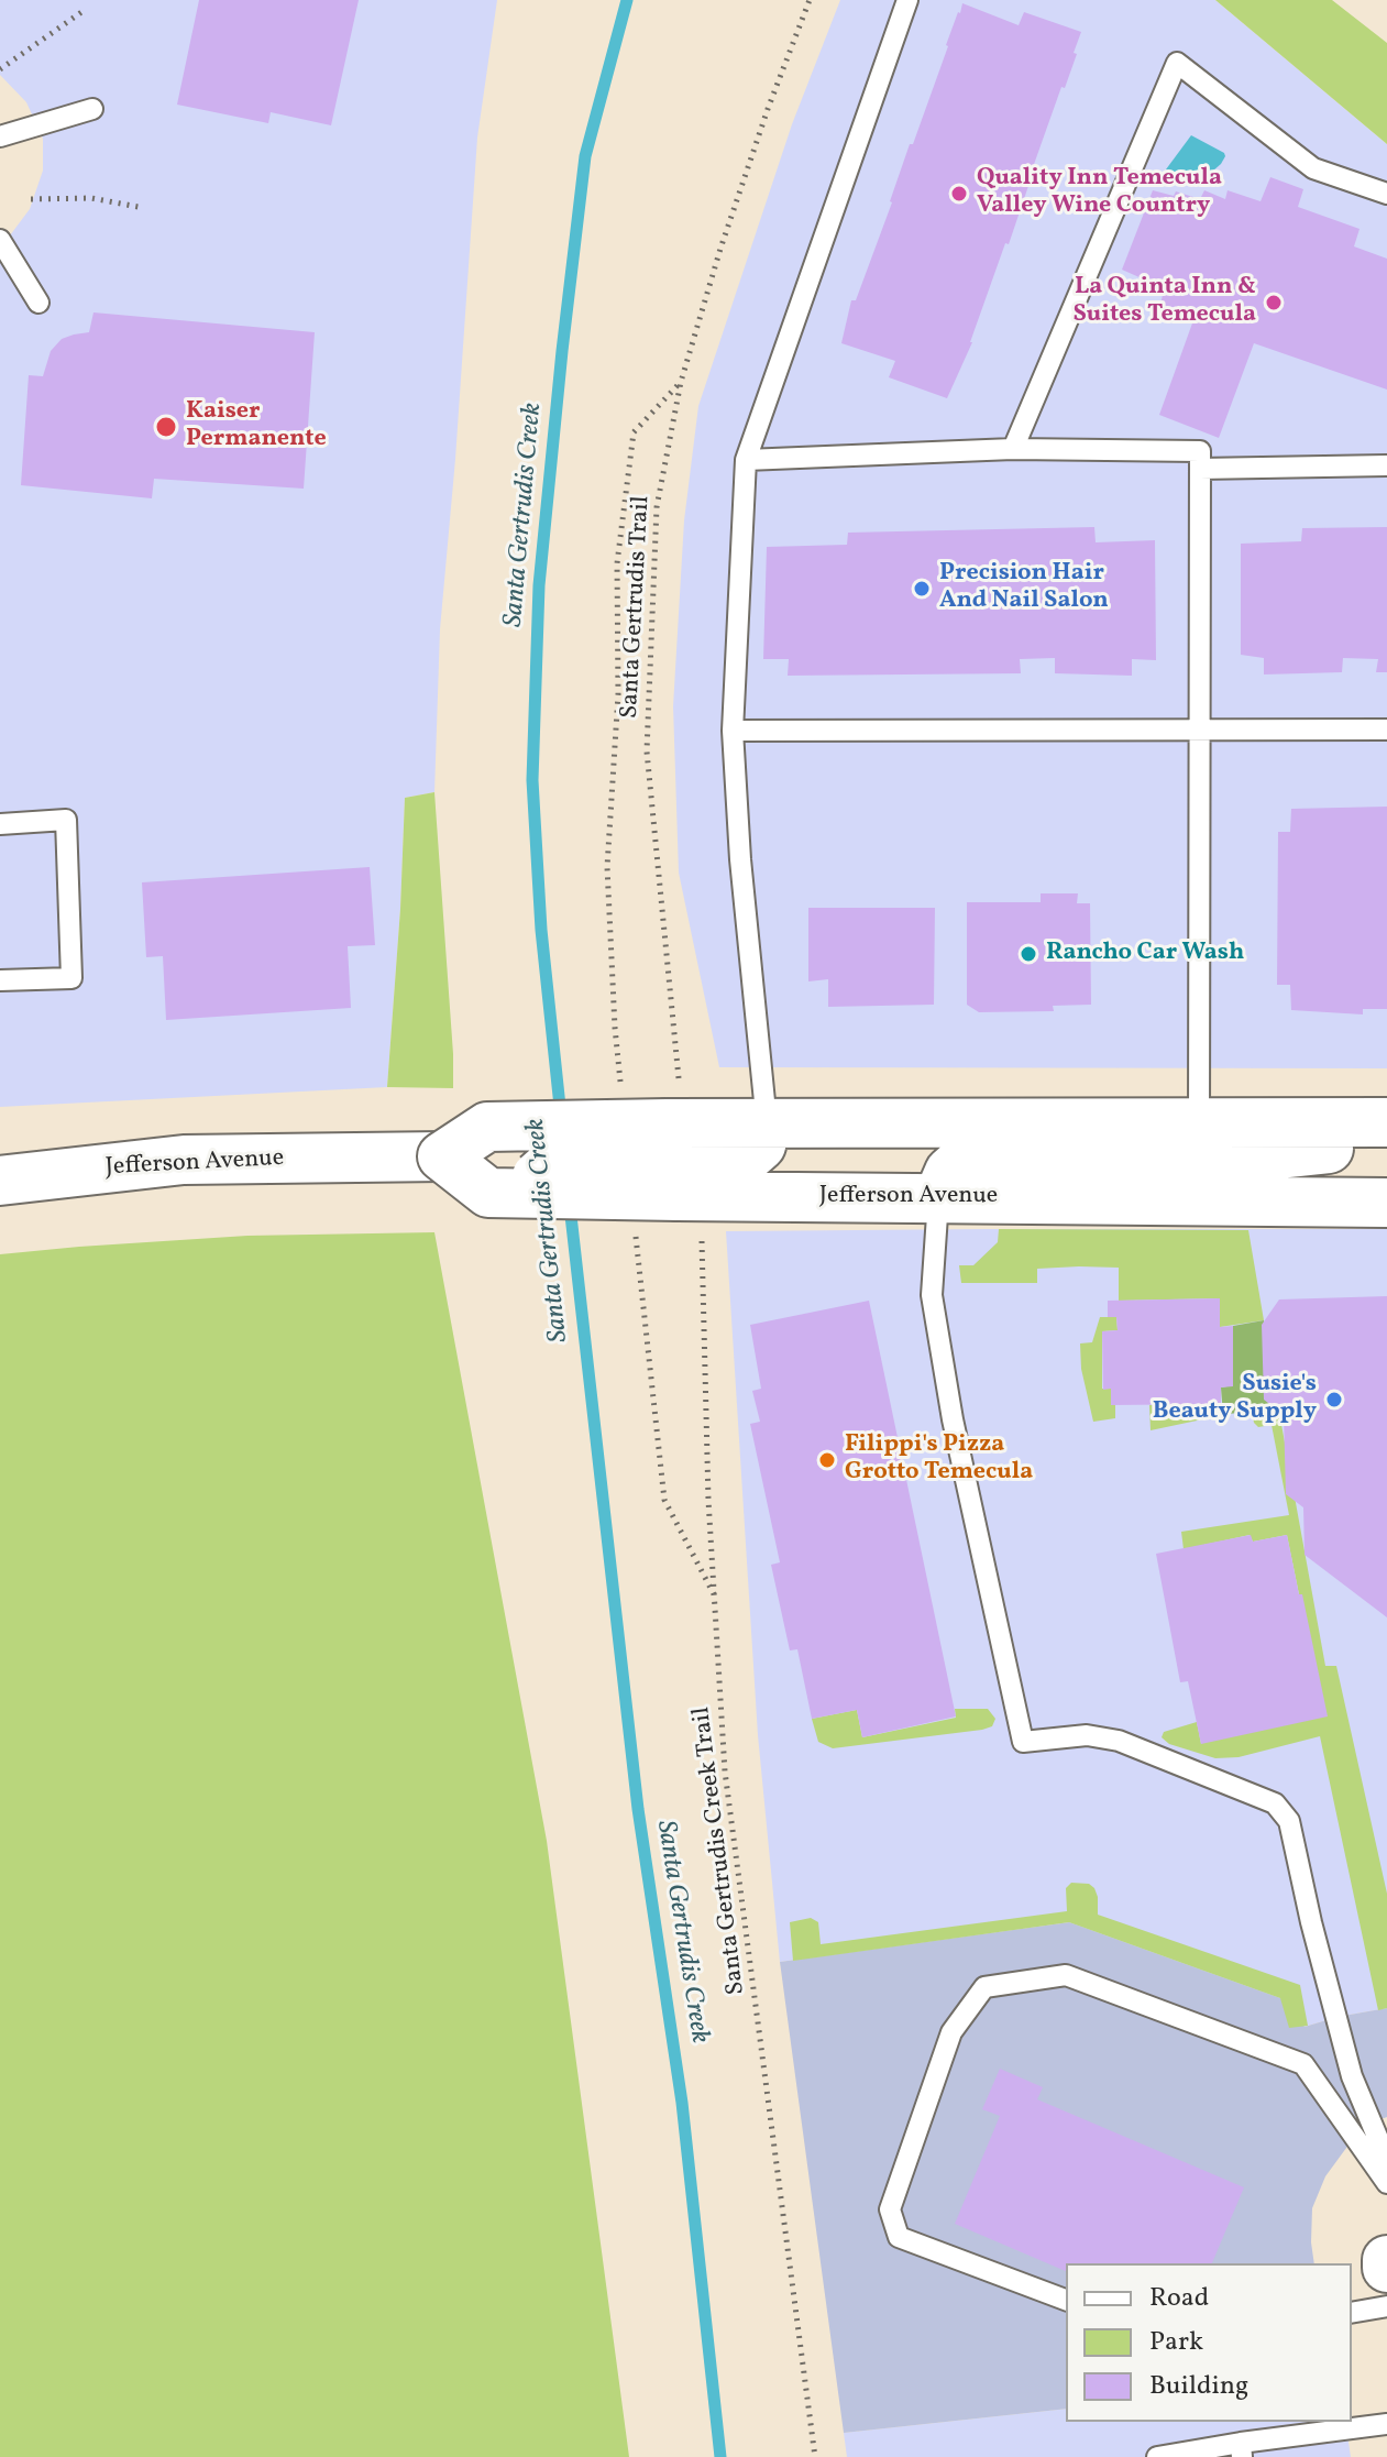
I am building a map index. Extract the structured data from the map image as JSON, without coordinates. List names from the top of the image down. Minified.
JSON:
{"streets":{"main road":["Jefferson Avenue"],"path":["Santa Gertrudis Trail","Santa Gertrudis Creek Trail"]},"crossings":[["Santa Gertrudis Trail","Jefferson Avenue"]],"water":["Santa Gertrudis Creek"],"places":["Quality Inn Temecula Valley Wine Country","La Quinta Inn & Suites Temecula","Kaiser Permanente","Precision Hair And Nail Salon","Rancho Car Wash","Susie's Beauty Supply","Filippi's Pizza Grotto Temecula"],"legend":["Road","Park","Building"]}
